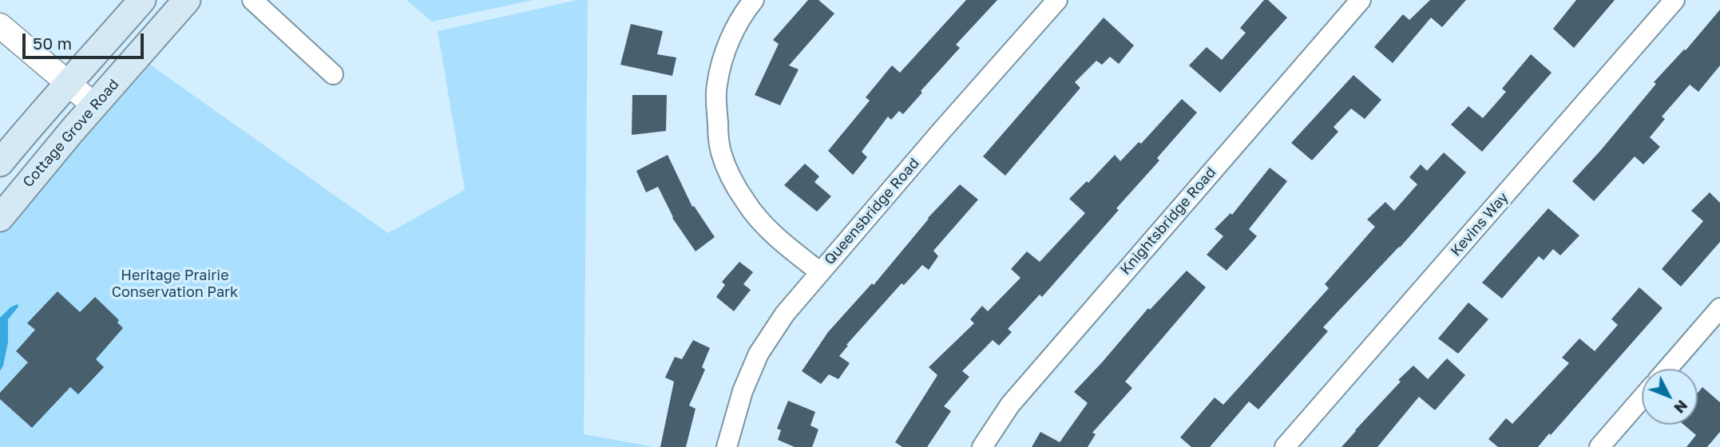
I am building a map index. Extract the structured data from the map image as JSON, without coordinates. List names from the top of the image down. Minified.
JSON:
{"streets":{"main road":["Cottage Grove Road"],"street":["Queensbridge Road","Knightsbridge Road","Kevins Way"]},"parks":["Heritage Prairie Conservation Park"],"scale_bar":"50 m","north":"bottom right"}
